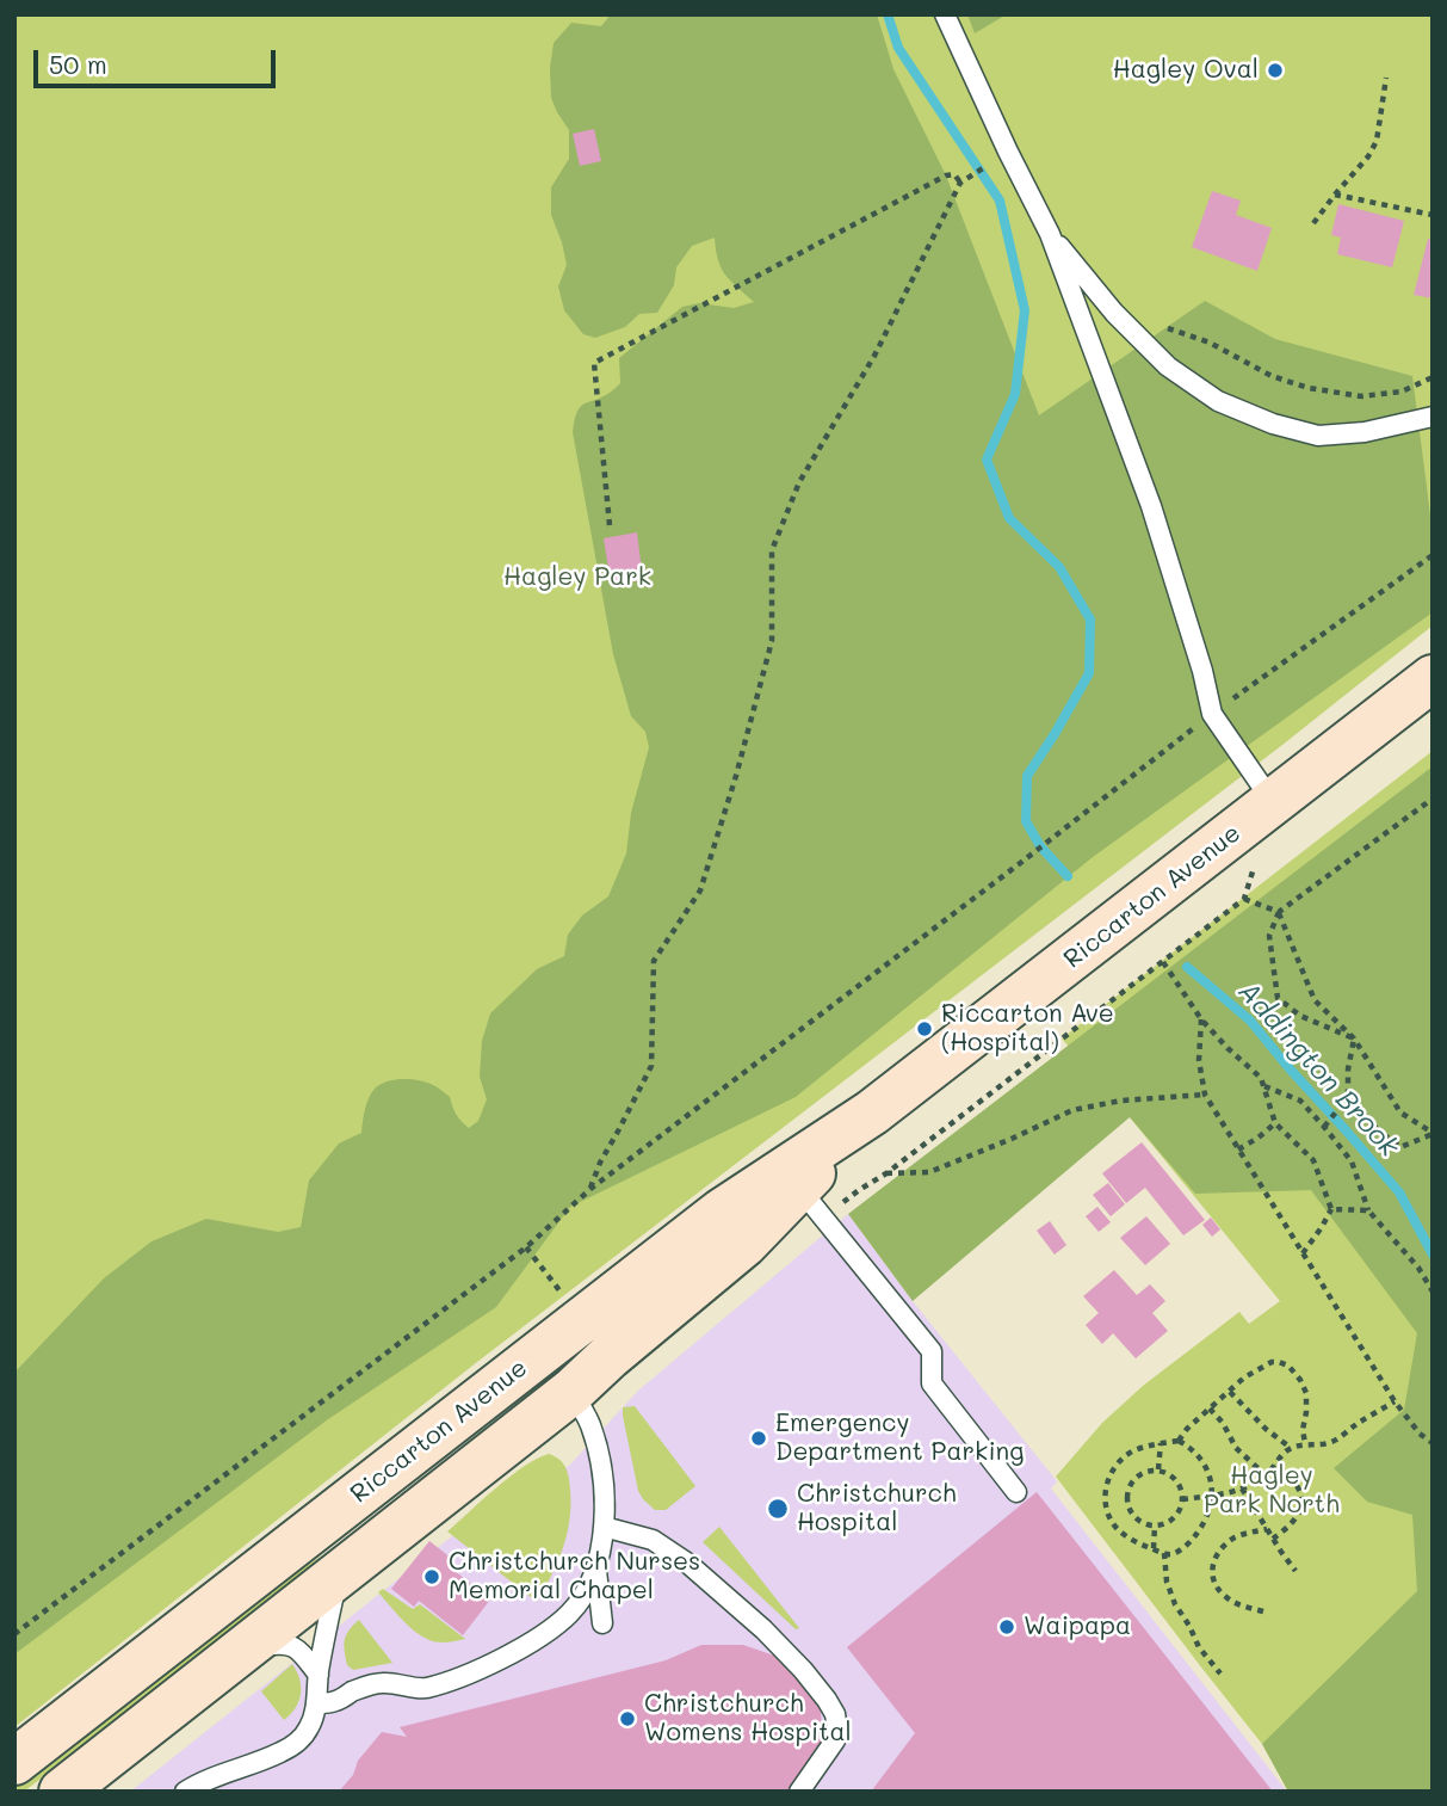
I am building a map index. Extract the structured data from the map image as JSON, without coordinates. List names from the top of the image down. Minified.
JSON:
{"streets":{"main road":["Riccarton Avenue"]},"water":["Addington Brook"],"parks":["Hagley Park","Hagley Park North"],"places":["Hagley Oval","Riccarton Ave (Hospital)","Emergency Department Parking","Christchurch Hospital","Christchurch Nurses Memorial Chapel","Waipapa","Christchurch Womens Hospital"],"scale_bar":"50 m"}
